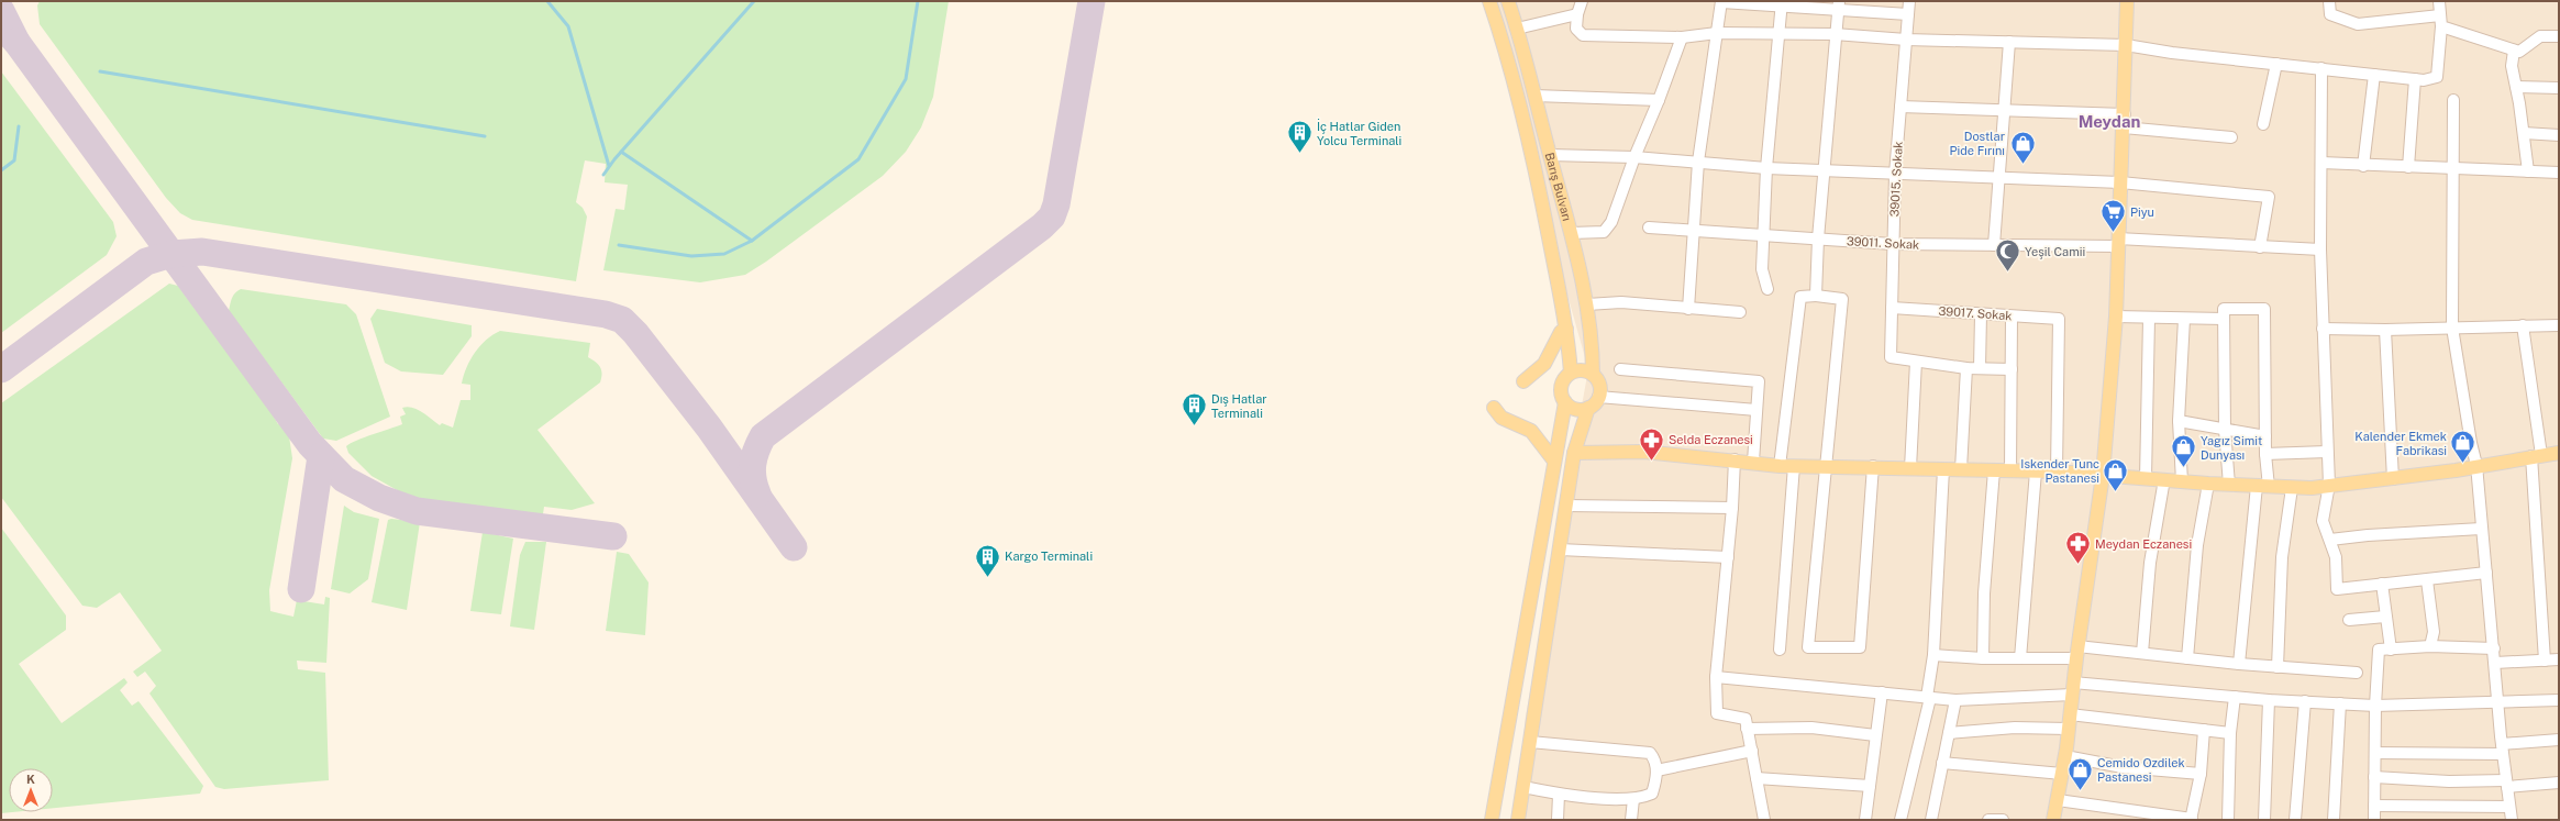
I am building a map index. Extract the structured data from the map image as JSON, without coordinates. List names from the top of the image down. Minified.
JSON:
{"streets":{"main road":["Barış Bulvarı"],"street":["39015. Sokak","39011. Sokak","39017. Sokak"]},"crossings":[["39015. Sokak","39011. Sokak"],["39015. Sokak","39017. Sokak"]],"districts":["Meydan"],"places":{"building":["İç Hatlar Giden Yolcu Terminali","Dış Hatlar Terminali","Kargo Terminali"],"shop":["Dostlar Pide Fırını","Kalender Ekmek Fabrikasi","Yagız Simit Dunyası","Iskender Tunc Pastanesi","Cemido Ozdilek Pastanesi"],"supermarket":["Piyu"],"mosque":["Yeşil Camii"],"pharmacy":["Selda Eczanesi","Meydan Eczanesi"]},"north":"top"}
